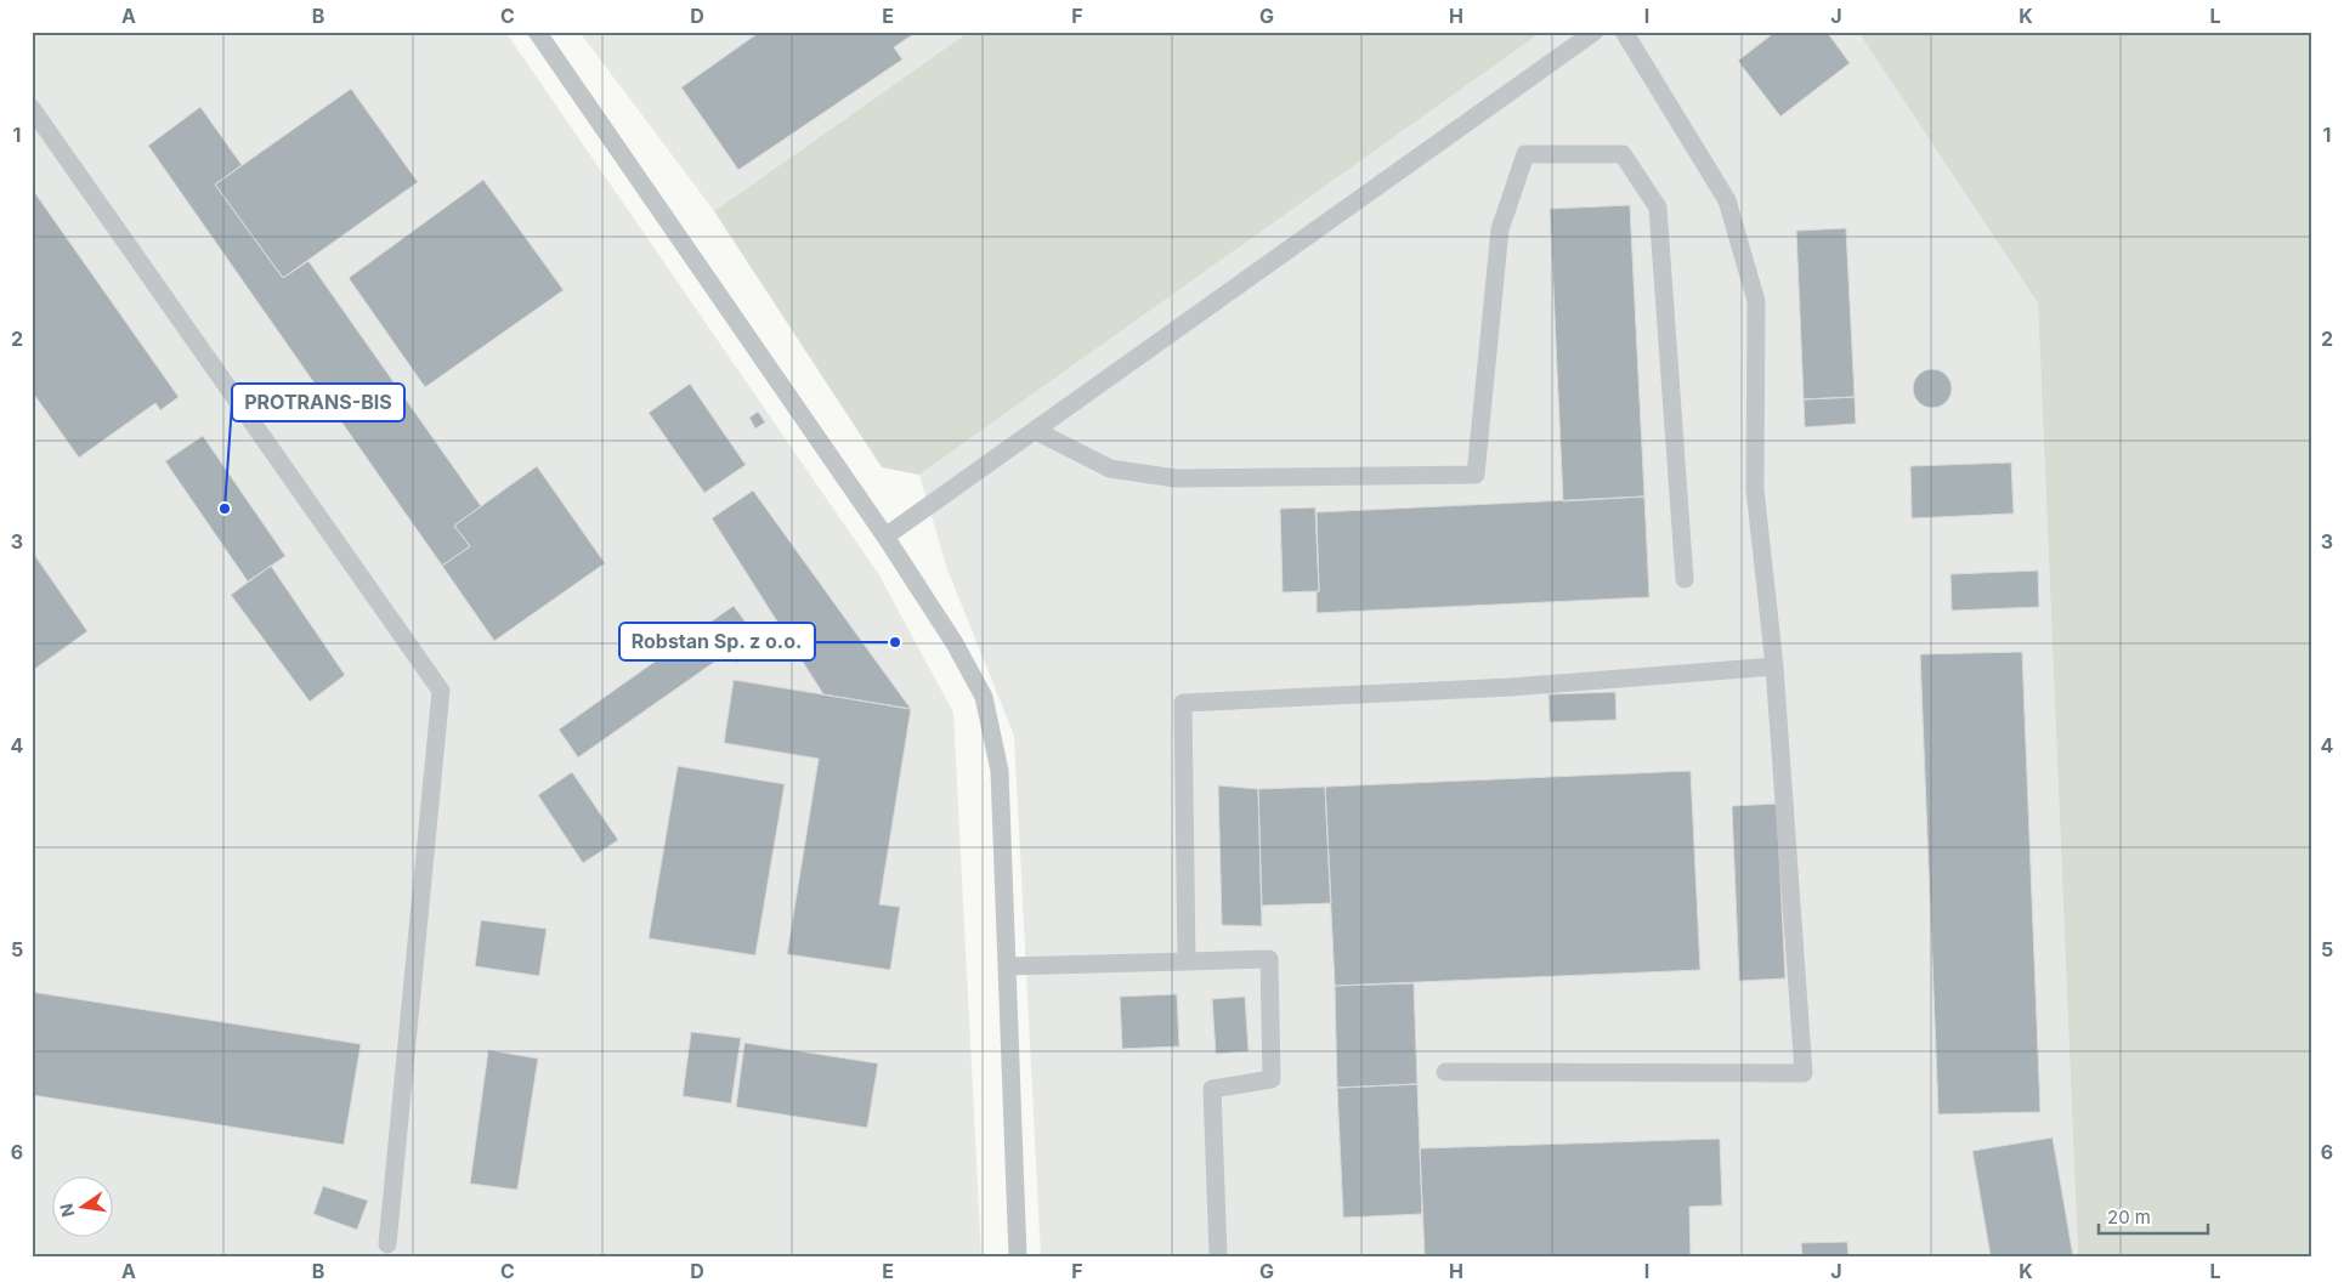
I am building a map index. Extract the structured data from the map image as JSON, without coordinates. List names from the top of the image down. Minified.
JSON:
{"places":["PROTRANS-BIS","Robstan Sp. z o.o."],"scale_bar":"20 m","north":"left","grid":{"columns":["A","B","C","D","E","F","G","H","I","J","K","L"],"rows":["1","2","3","4","5","6"]}}
